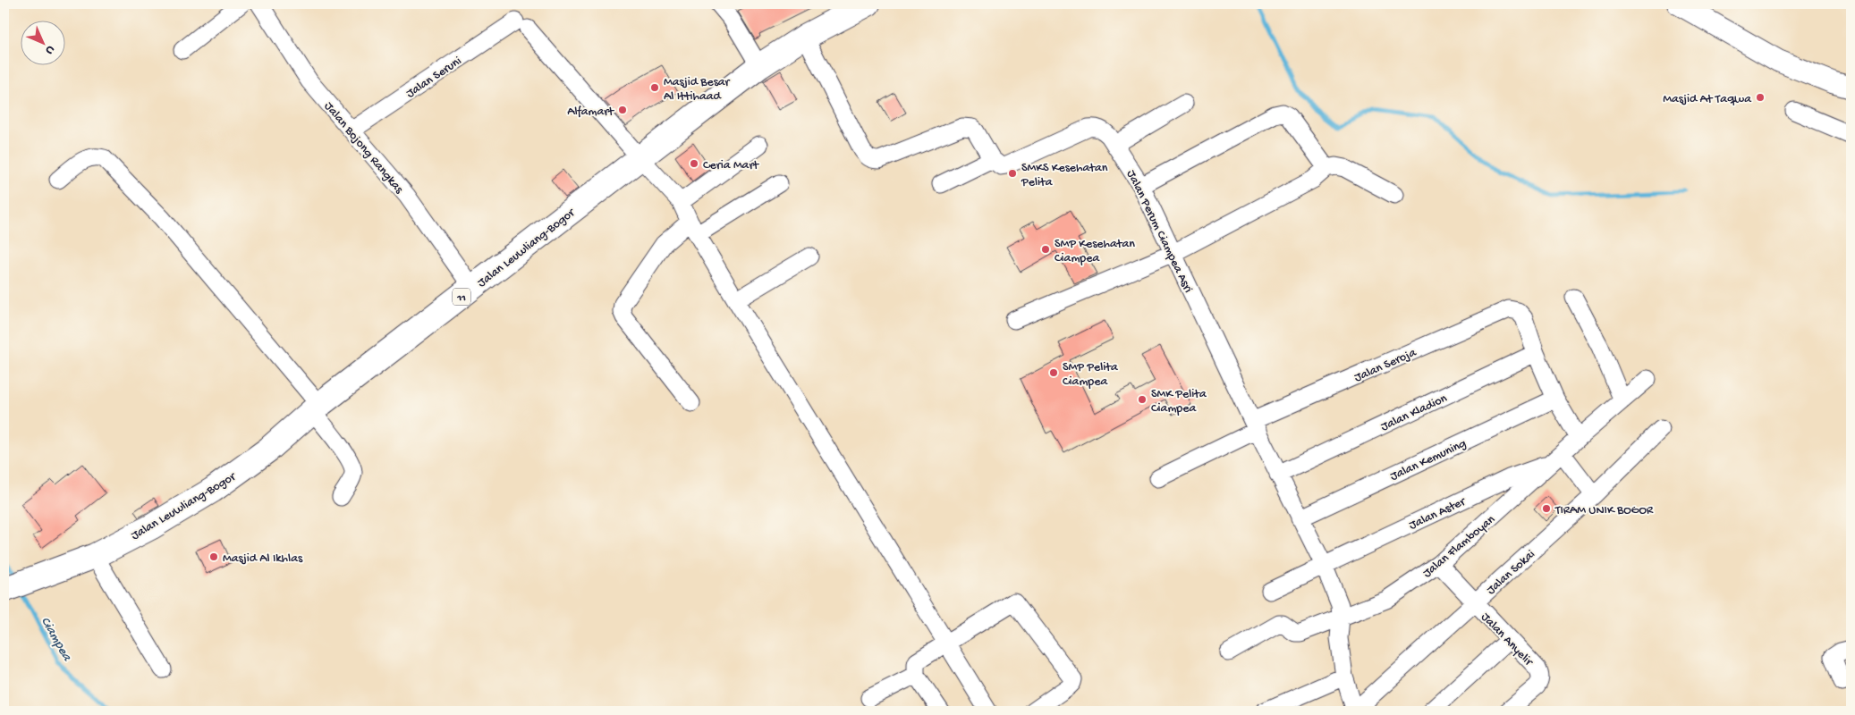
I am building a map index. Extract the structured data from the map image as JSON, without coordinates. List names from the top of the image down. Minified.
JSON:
{"streets":{"highway":["Jalan Leuwliang-Bogor","11"],"street":["Jalan Seruni","Jalan Bojong Rangkas","Jalan Perum Ciampea Asri","Jalan Seroja","Jalan Kladion","Jalan Kemuning","Jalan Aster","Jalan Flamboyan","Jalan Sokai","Jalan Anyelir"]},"crossings":[["Jalan Seruni","Jalan Bojong Rangkas"],["Jalan Seruni","Jalan Leuwliang-Bogor"],["Jalan Bojong Rangkas","Jalan Leuwliang-Bogor"],["Jalan Perum Ciampea Asri","Jalan Seroja"],["Jalan Perum Ciampea Asri","Jalan Kladion"],["Jalan Perum Ciampea Asri","Jalan Kemuning"],["Jalan Perum Ciampea Asri","Jalan Aster"],["Jalan Perum Ciampea Asri","Jalan Flamboyan"],["Jalan Perum Ciampea Asri","Jalan Sokai"],["Jalan Seroja","Jalan Kladion"],["Jalan Aster","Jalan Flamboyan"],["Jalan Flamboyan","Jalan Anyelir"],["Jalan Sokai","Jalan Anyelir"]],"water":["Ciampea"],"places":["Masjid Besar Al Ittihaad","Masjid At Taqwa","Alfamart","Ceria Mart","SMKS Kesehatan Pelita","SMP Kesehatan Ciampea","SMP Pelita Ciampea","SMK Pelita Ciampea","TIRAM UNIK BOGOR","Masjid Al Ikhlas"],"north":"bottom right"}
